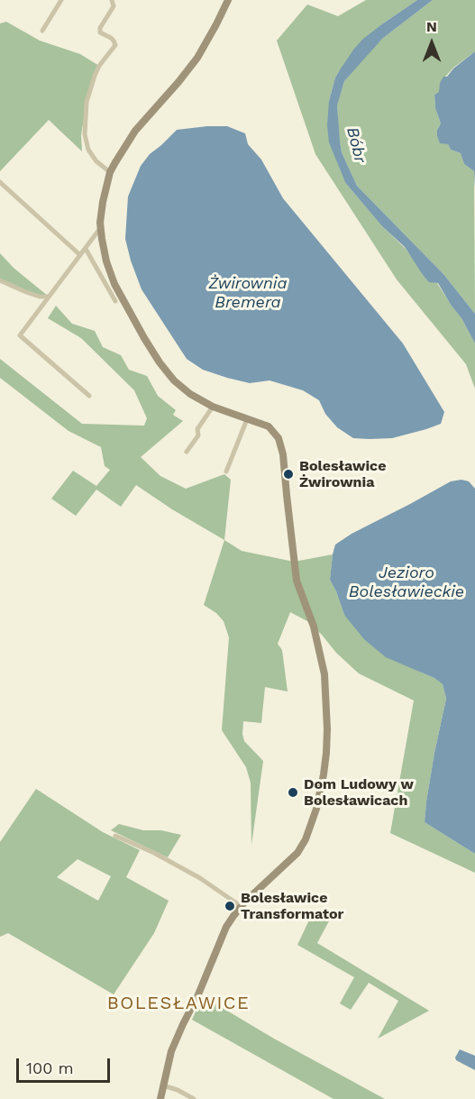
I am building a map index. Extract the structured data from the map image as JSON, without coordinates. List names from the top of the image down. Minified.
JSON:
{"districts":["BOLESŁAWICE"],"water":["Bóbr","Żwirownia Bremera","Jezioro Bolesławieckie"],"places":["Bolesławice Żwirownia","Dom Ludowy w Bolesławicach","Bolesławice Transformator"],"scale_bar":"100 m","north":"top"}
